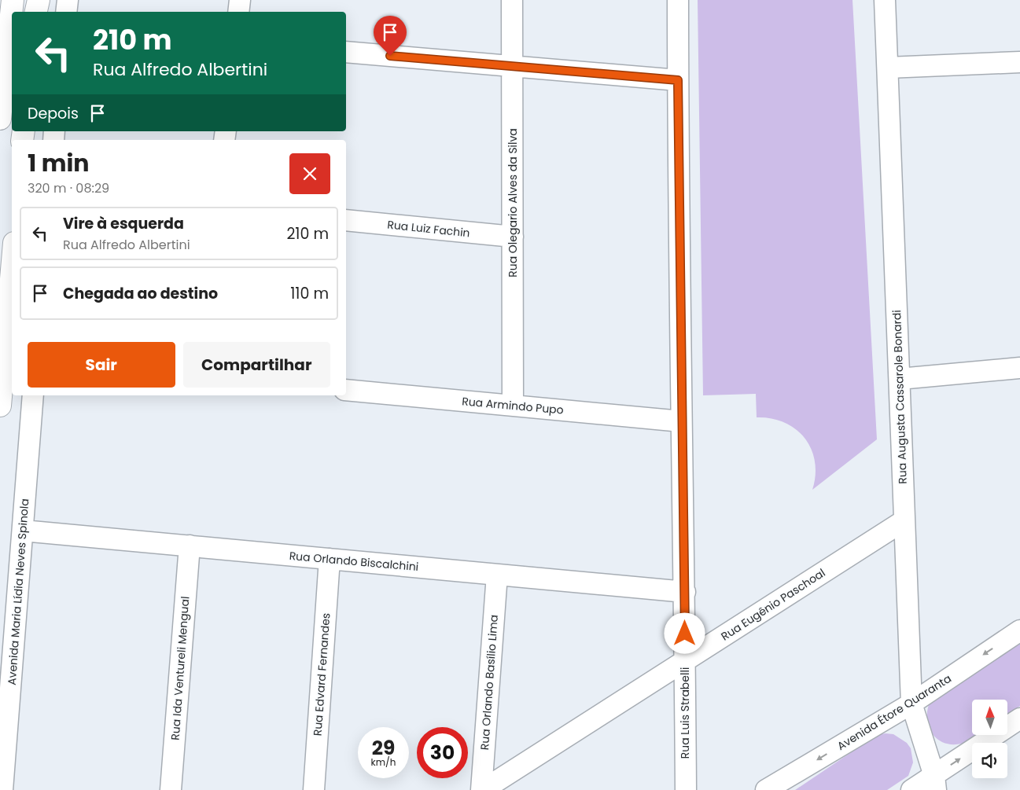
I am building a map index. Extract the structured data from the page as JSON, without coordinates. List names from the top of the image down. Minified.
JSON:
{"streets":{"street":["Rua Olegario Alves da Silva","Rua Luiz Fachin","Rua Augusta Cassarole Bonardi","Rua Armindo Pupo","Rua Orlando Biscalchini","Avenida Maria Lídia Neves Spinola","Rua Eugênio Paschoal","Rua Ida Ventureli Mengual","Rua Edvard Fernandes","Rua Orlando Basílio Lima","Avenida Étore Quaranta","Rua Luis Strabelli"]},"crossings":[["Rua Olegario Alves da Silva","Rua Luiz Fachin"],["Rua Olegario Alves da Silva","Rua Armindo Pupo"],["Rua Augusta Cassarole Bonardi","Rua Eugênio Paschoal"],["Rua Augusta Cassarole Bonardi","Avenida Étore Quaranta"],["Rua Armindo Pupo","Rua Luis Strabelli"],["Rua Orlando Biscalchini","Avenida Maria Lídia Neves Spinola"],["Rua Orlando Biscalchini","Rua Ida Ventureli Mengual"],["Rua Orlando Biscalchini","Rua Edvard Fernandes"],["Rua Orlando Biscalchini","Rua Orlando Basílio Lima"],["Rua Orlando Biscalchini","Rua Luis Strabelli"],["Rua Eugênio Paschoal","Rua Orlando Basílio Lima"],["Rua Eugênio Paschoal","Rua Luis Strabelli"]],"north":"top","page":{"turn":["210 m","Rua Alfredo Albertini"],"then":"Depois","heading":["1 min","320 m · 08:29"],"list":[{"name":"Vire à esquerda","note":"Rua Alfredo Albertini","value":"210 m"},{"name":"Chegada ao destino","value":"110 m"}],"buttons":["Sair","Compartilhar"],"speed":"29 km/h","limit":"30"}}
